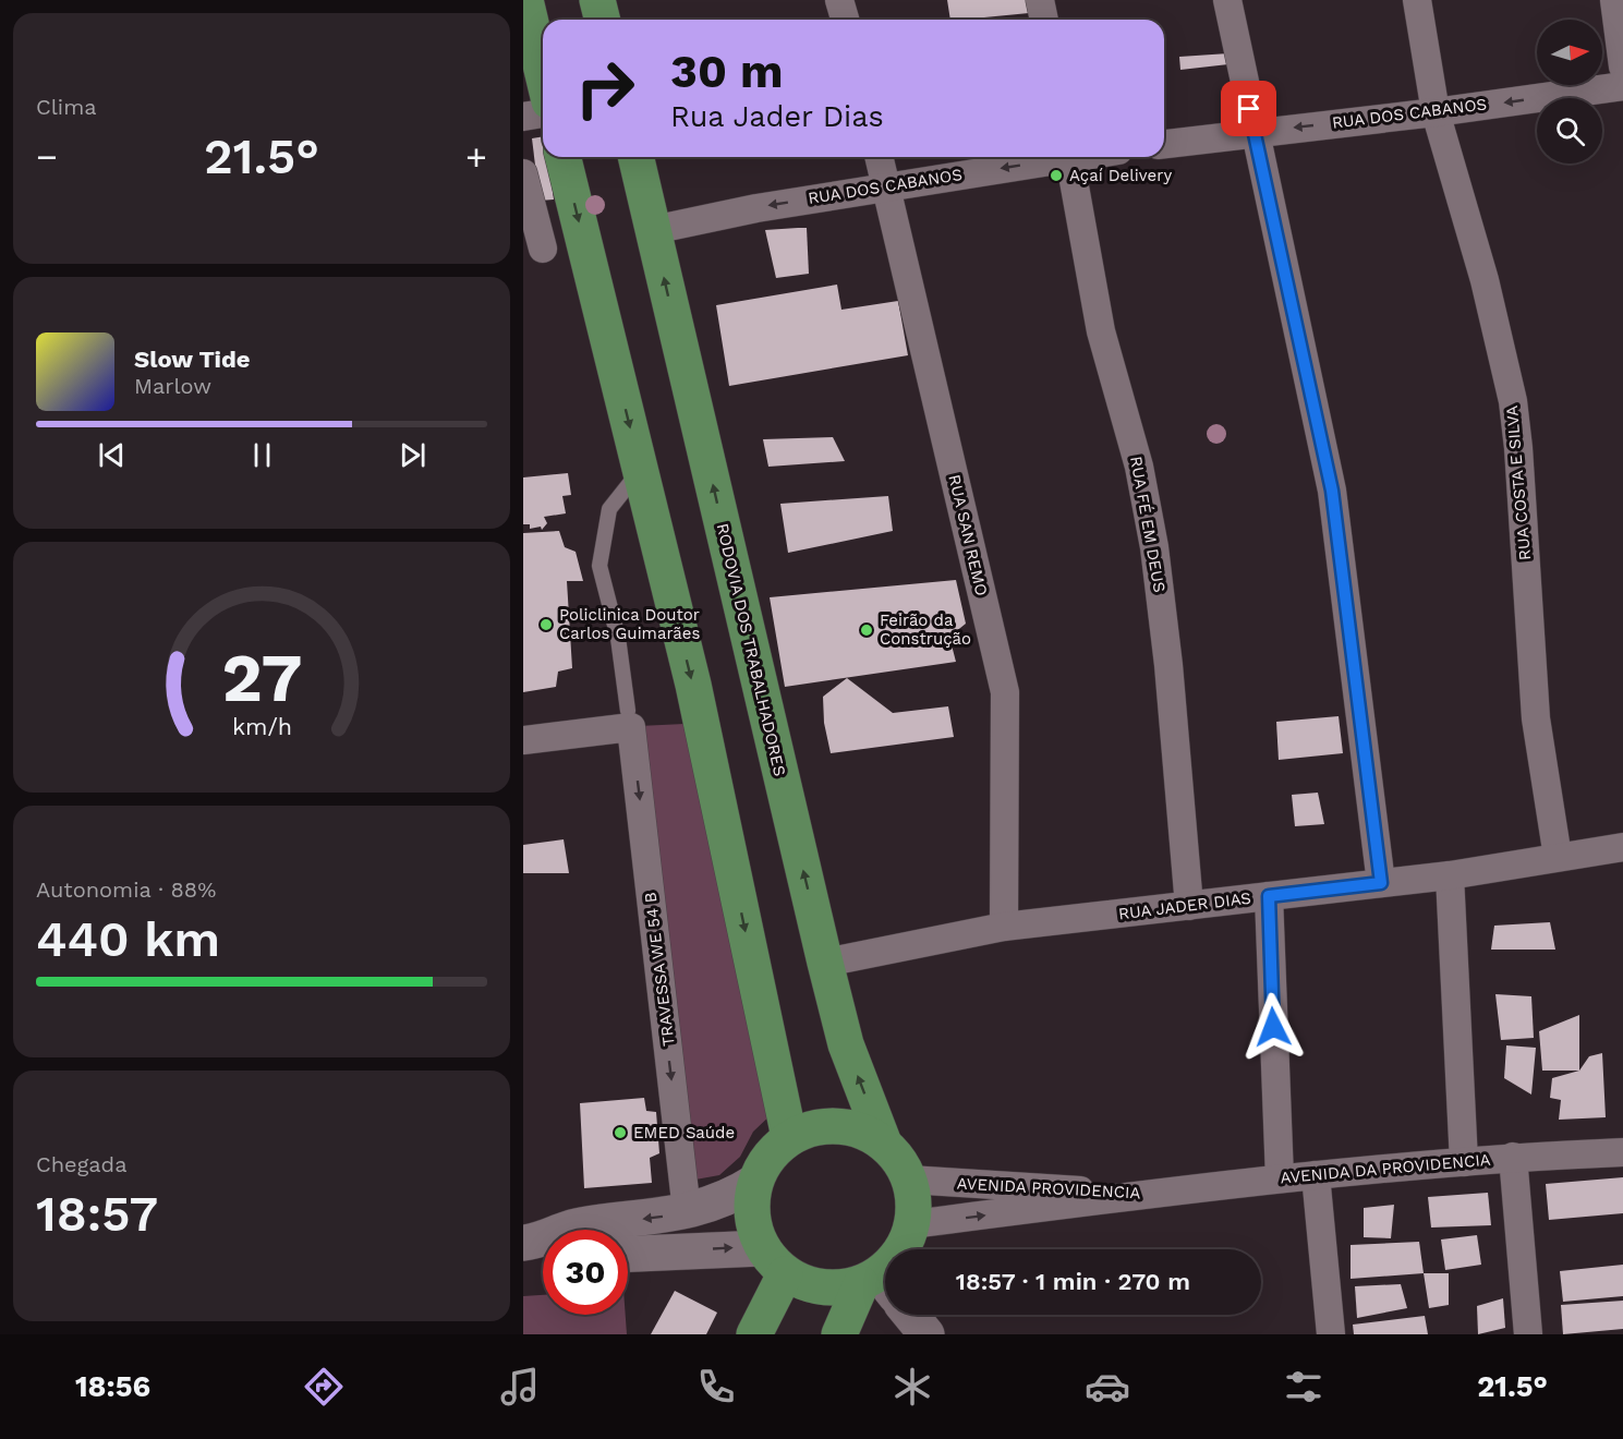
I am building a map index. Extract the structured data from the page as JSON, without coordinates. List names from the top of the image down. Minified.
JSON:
{"streets":{"main road":["RODOVIA DOS TRABALHADORES"],"street":["RUA DOS CABANOS","RUA COSTA E SILVA","RUA FÉ EM DEUS","RUA SAN REMO","RUA JADER DIAS","TRAVESSA WE 54 B","AVENIDA DA PROVIDENCIA","AVENIDA PROVIDENCIA"]},"crossings":[["RUA DOS CABANOS","RUA COSTA E SILVA"],["RUA DOS CABANOS","RUA SAN REMO"],["RUA DOS CABANOS","RODOVIA DOS TRABALHADORES"],["RUA COSTA E SILVA","RUA JADER DIAS"],["RUA FÉ EM DEUS","RUA JADER DIAS"],["RUA SAN REMO","RUA JADER DIAS"],["RODOVIA DOS TRABALHADORES","RUA JADER DIAS"],["RODOVIA DOS TRABALHADORES","AVENIDA PROVIDENCIA"],["AVENIDA DA PROVIDENCIA","AVENIDA PROVIDENCIA"]],"one_way":["RUA DOS CABANOS","TRAVESSA WE 54 B"],"places":["Açaí Delivery","Policlinica Doutor Carlos Guimarães","Feirão da Construção","EMED Saúde"],"north":"right","page":{"tile":["Clima",["Autonomia · 88%","440 km"],["Chegada","18:57"]],"turn":["30 m","Rua Jader Dias"],"heat":["−","21.5°","+"],"song":["Slow Tide","Marlow"],"limit":"30","trip":"18:57 · 1 min · 270 m","tabs":["18:56","21.5°"],"gauge":["27","km/h"]}}
